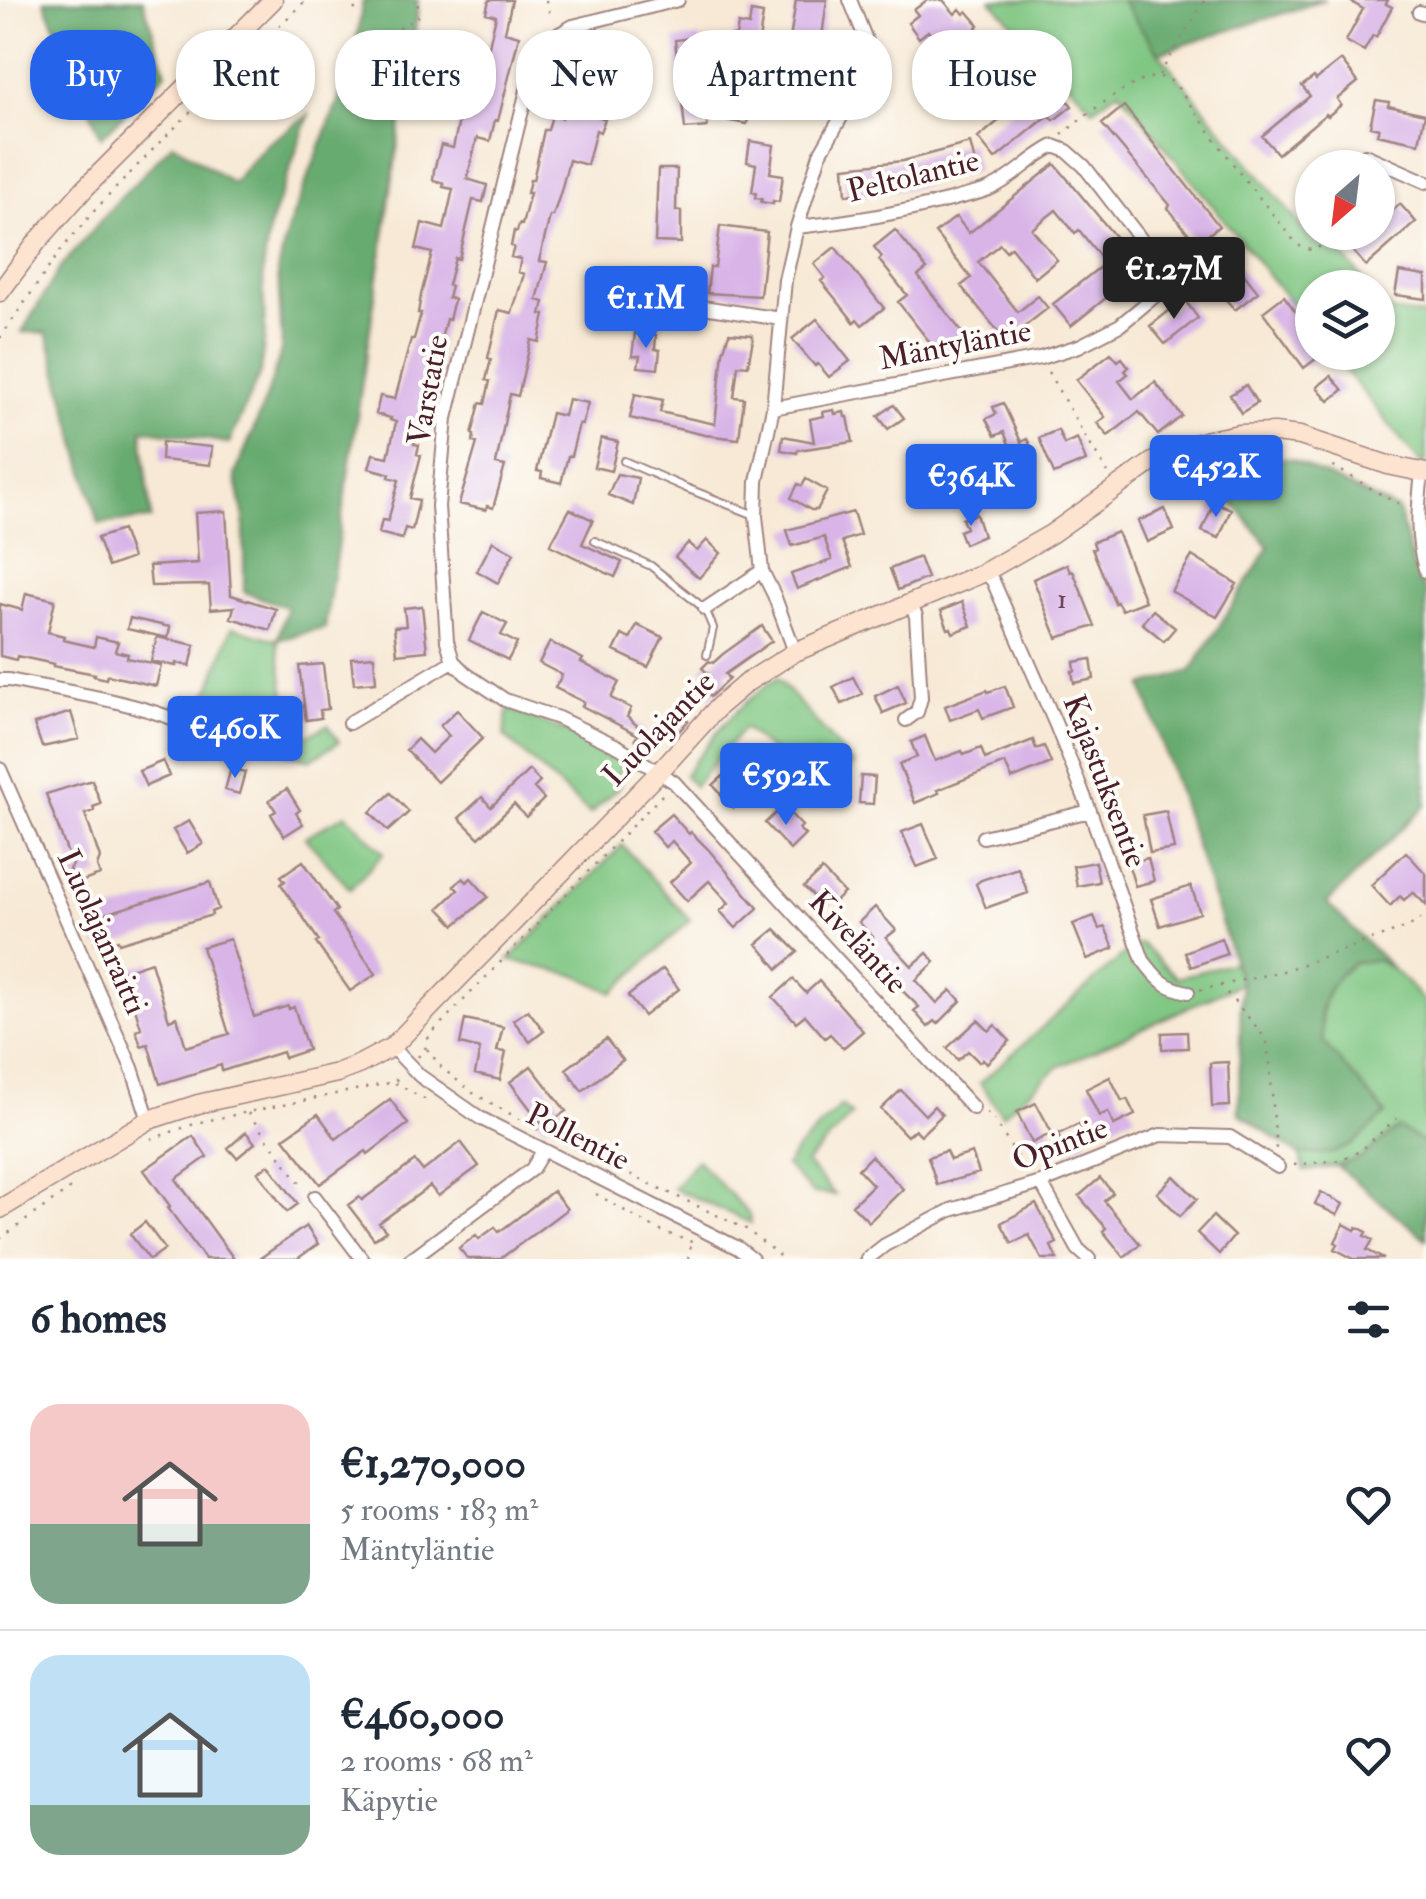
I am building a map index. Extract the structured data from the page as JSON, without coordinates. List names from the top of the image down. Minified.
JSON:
{"streets":{"main road":["Luolajantie"],"street":["Peltolantie","Mäntyläntie","Varstatie","Kajastuksentie","Luolajanraitti","Kiveläntie","Pollentie","Opintie"]},"crossings":[["Peltolantie","Mäntyläntie"],["Luolajantie","Kajastuksentie"],["Luolajantie","Luolajanraitti"],["Luolajantie","Kiveläntie"],["Luolajantie","Pollentie"]],"house_numbers":["1"],"north":"bottom left","page":{"chip":["Buy","Rent","Filters","New","Apartment","House"],"price":["€1.27M","€1.1M","€452K","€364K","€460K","€592K"],"heading":"6 homes","list":[{"name":"€1,270,000","note":"5 rooms · 183 m² · Mäntyläntie"},{"name":"€460,000","note":"2 rooms · 68 m² · Käpytie"}]}}
